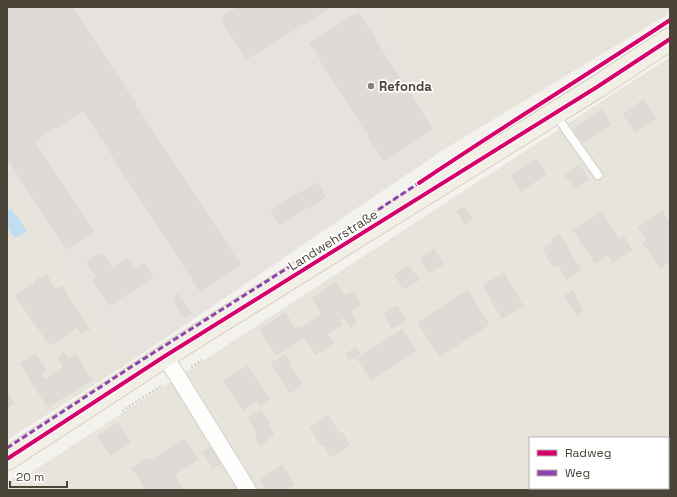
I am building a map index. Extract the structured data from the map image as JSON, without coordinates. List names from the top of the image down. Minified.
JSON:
{"streets":{"main road":["Landwehrstraße"]},"places":["Refonda"],"legend":["Radweg","Weg"],"scale_bar":"20 m"}
